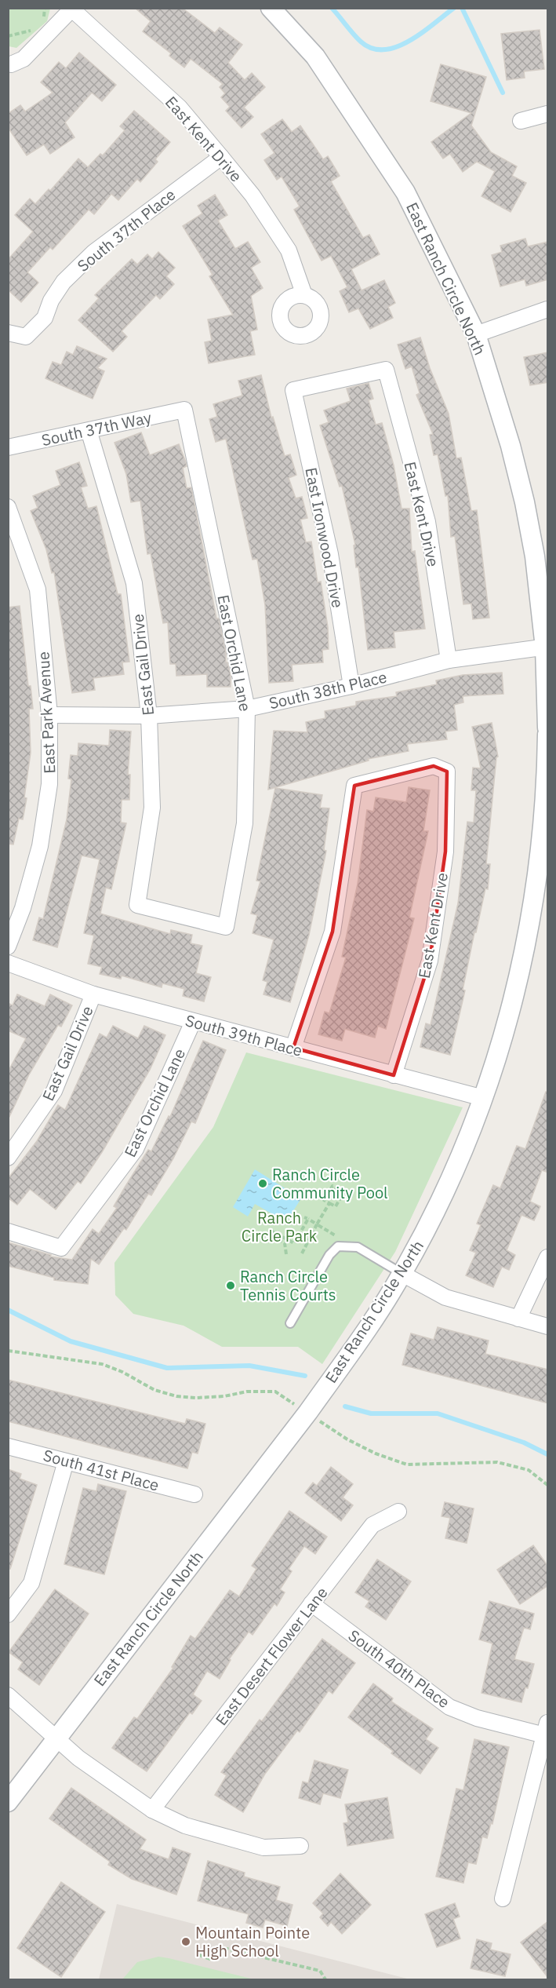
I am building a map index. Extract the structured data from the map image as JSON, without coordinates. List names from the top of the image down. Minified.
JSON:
{"streets":{"street":["East Kent Drive","South 37th Place","East Ranch Circle North","South 37th Way","East Ironwood Drive","East Orchid Lane","East Gail Drive","South 38th Place","East Park Avenue","South 39th Place","South 41st Place","East Desert Flower Lane","South 40th Place"]},"crossings":[["East Kent Drive","South 37th Place"],["East Kent Drive","East Ironwood Drive"],["East Kent Drive","South 38th Place"],["East Kent Drive","South 39th Place"],["East Ranch Circle North","South 38th Place"],["East Ranch Circle North","South 39th Place"],["South 37th Way","East Orchid Lane"],["South 37th Way","East Gail Drive"],["East Ironwood Drive","South 38th Place"],["East Orchid Lane","East Gail Drive"],["East Orchid Lane","South 38th Place"],["East Orchid Lane","South 39th Place"],["East Gail Drive","South 38th Place"],["East Gail Drive","South 39th Place"],["South 38th Place","East Park Avenue"],["East Desert Flower Lane","South 40th Place"]],"parks":["Ranch Circle Park"],"places":["Ranch Circle Community Pool","Ranch Circle Tennis Courts","Mountain Pointe High School"]}
